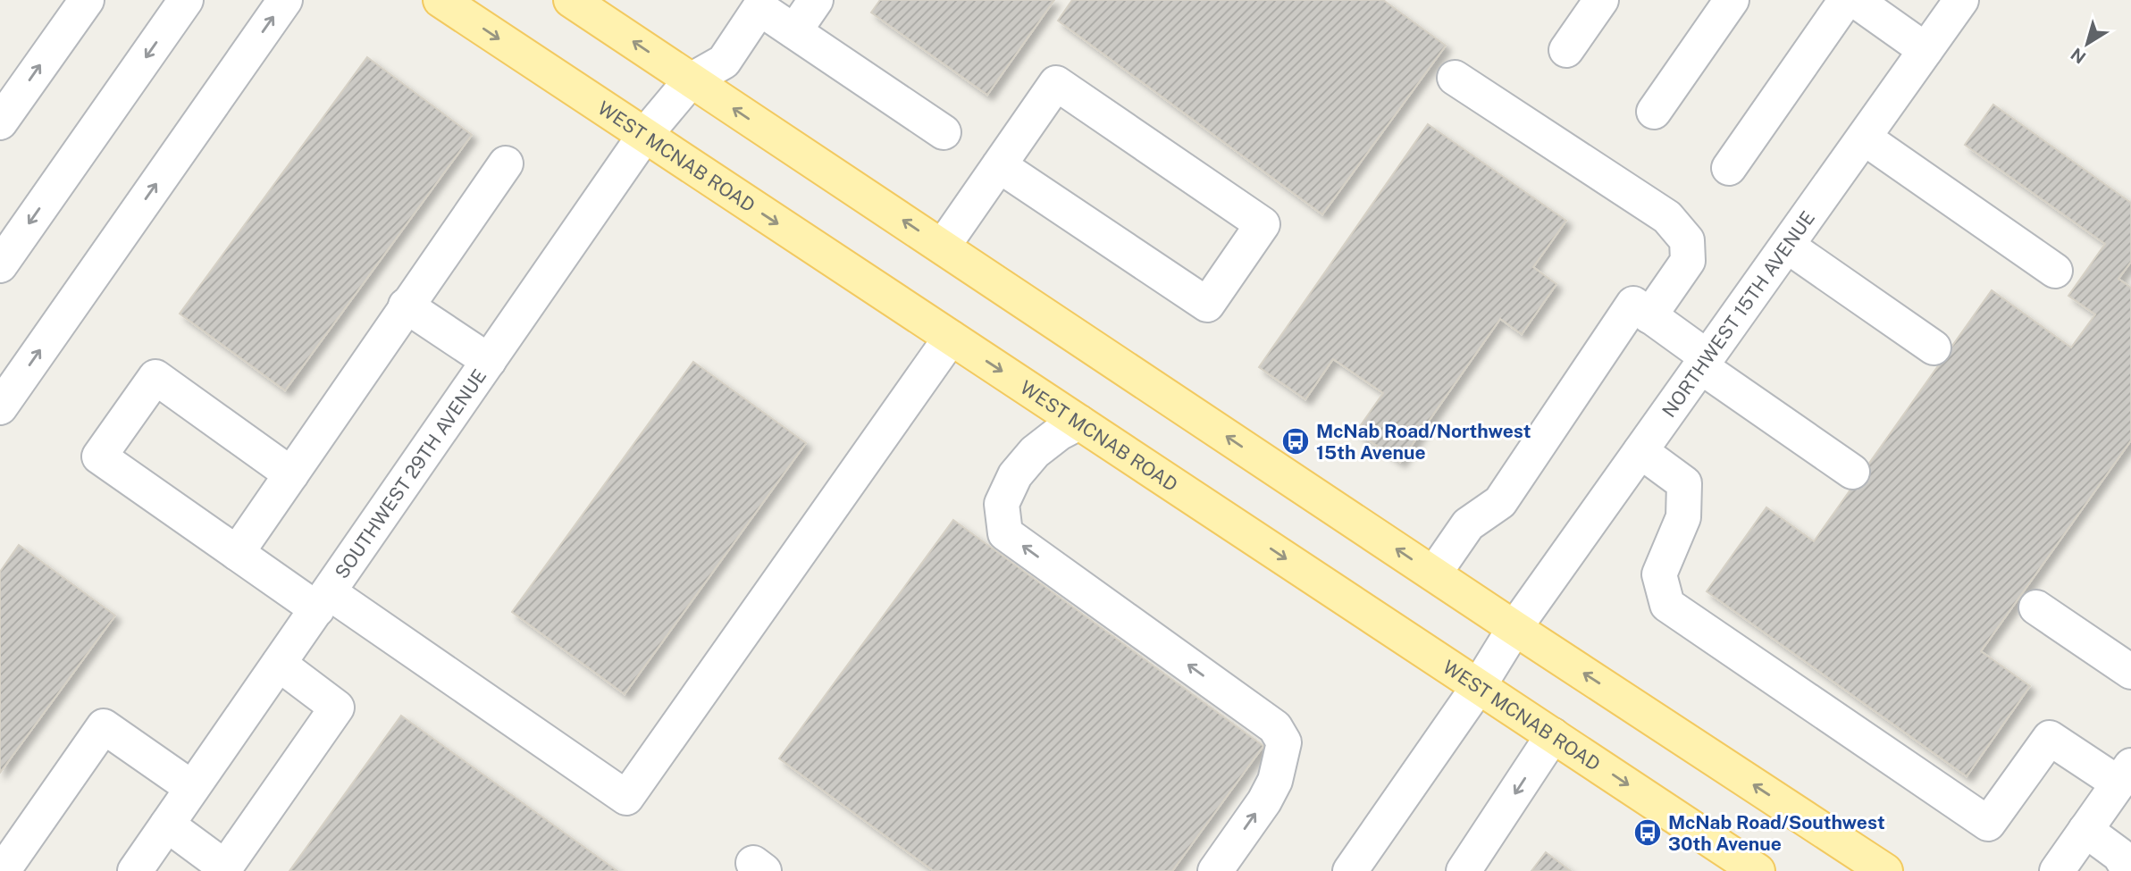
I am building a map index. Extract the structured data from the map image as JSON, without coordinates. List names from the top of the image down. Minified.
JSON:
{"streets":{"main road":["WEST MCNAB ROAD"],"street":["NORTHWEST 15TH AVENUE","SOUTHWEST 29TH AVENUE"]},"crossings":[["WEST MCNAB ROAD","NORTHWEST 15TH AVENUE"],["WEST MCNAB ROAD","SOUTHWEST 29TH AVENUE"]],"places":{"bus stop":["McNab Road/Northwest 15th Avenue","McNab Road/Southwest 30th Avenue"]},"north":"bottom left"}
